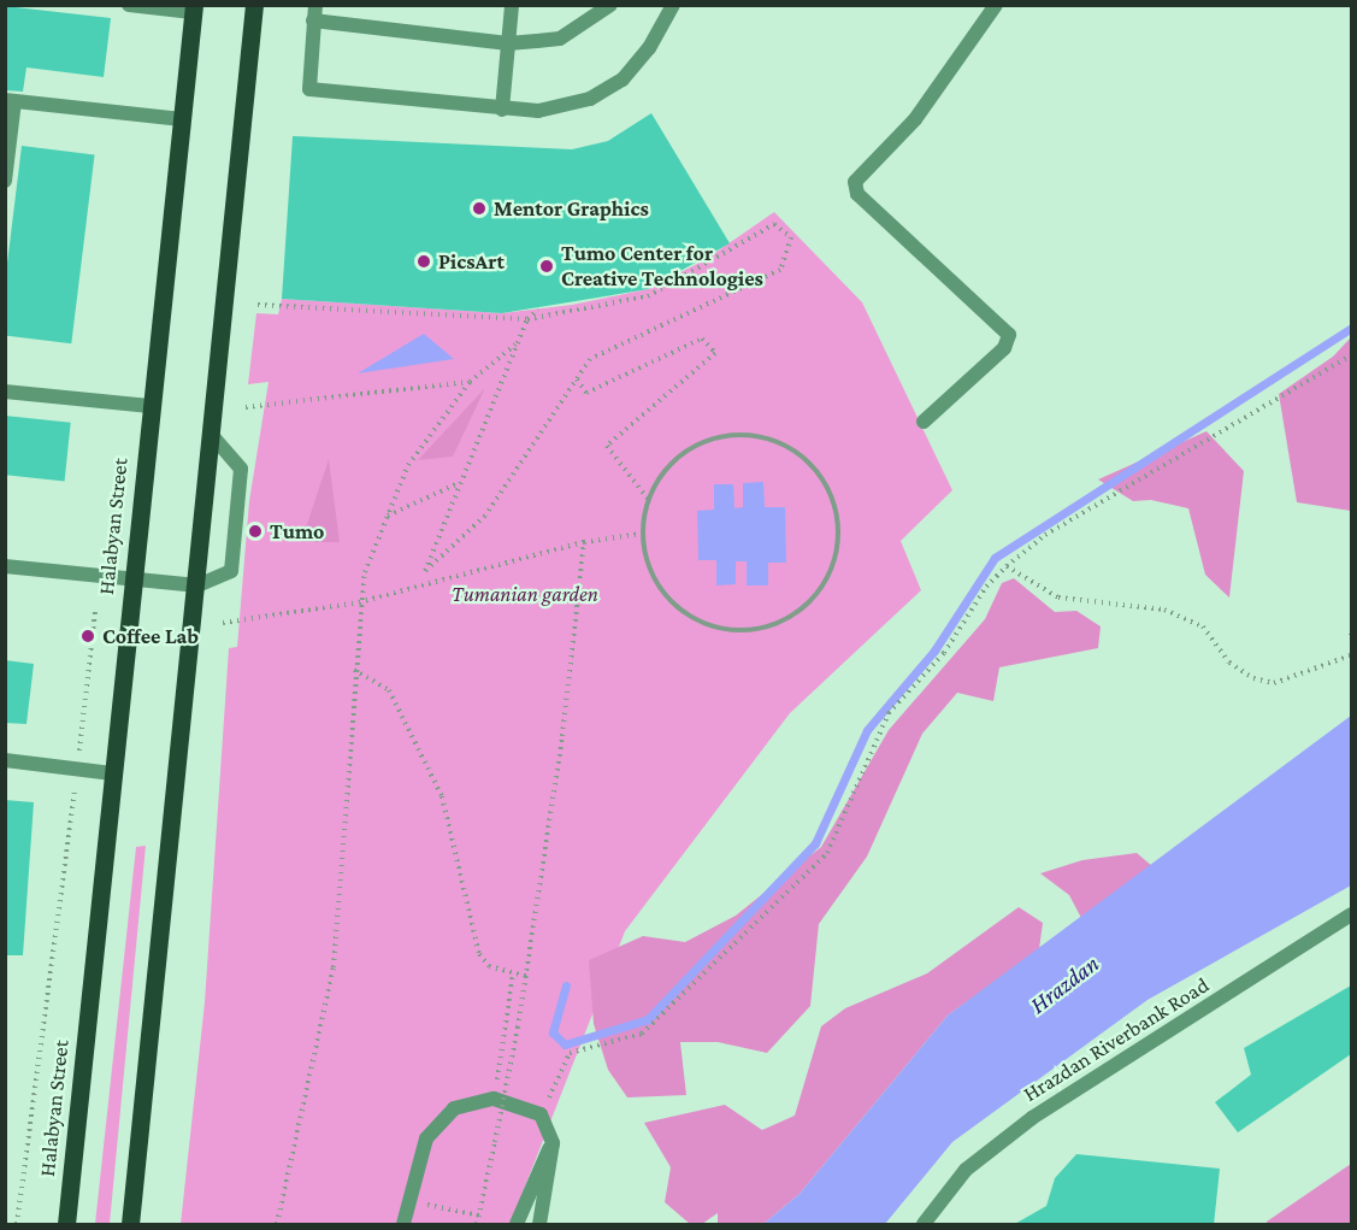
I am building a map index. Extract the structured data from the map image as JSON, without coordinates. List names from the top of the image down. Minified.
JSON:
{"streets":{"main road":["Halabyan Street"],"street":["Hrazdan Riverbank Road"]},"water":["Hrazdan"],"parks":["Tumanian garden"],"places":["Mentor Graphics","PicsArt","Tumo Center for Creative Technologies","Tumo","Coffee Lab"]}
